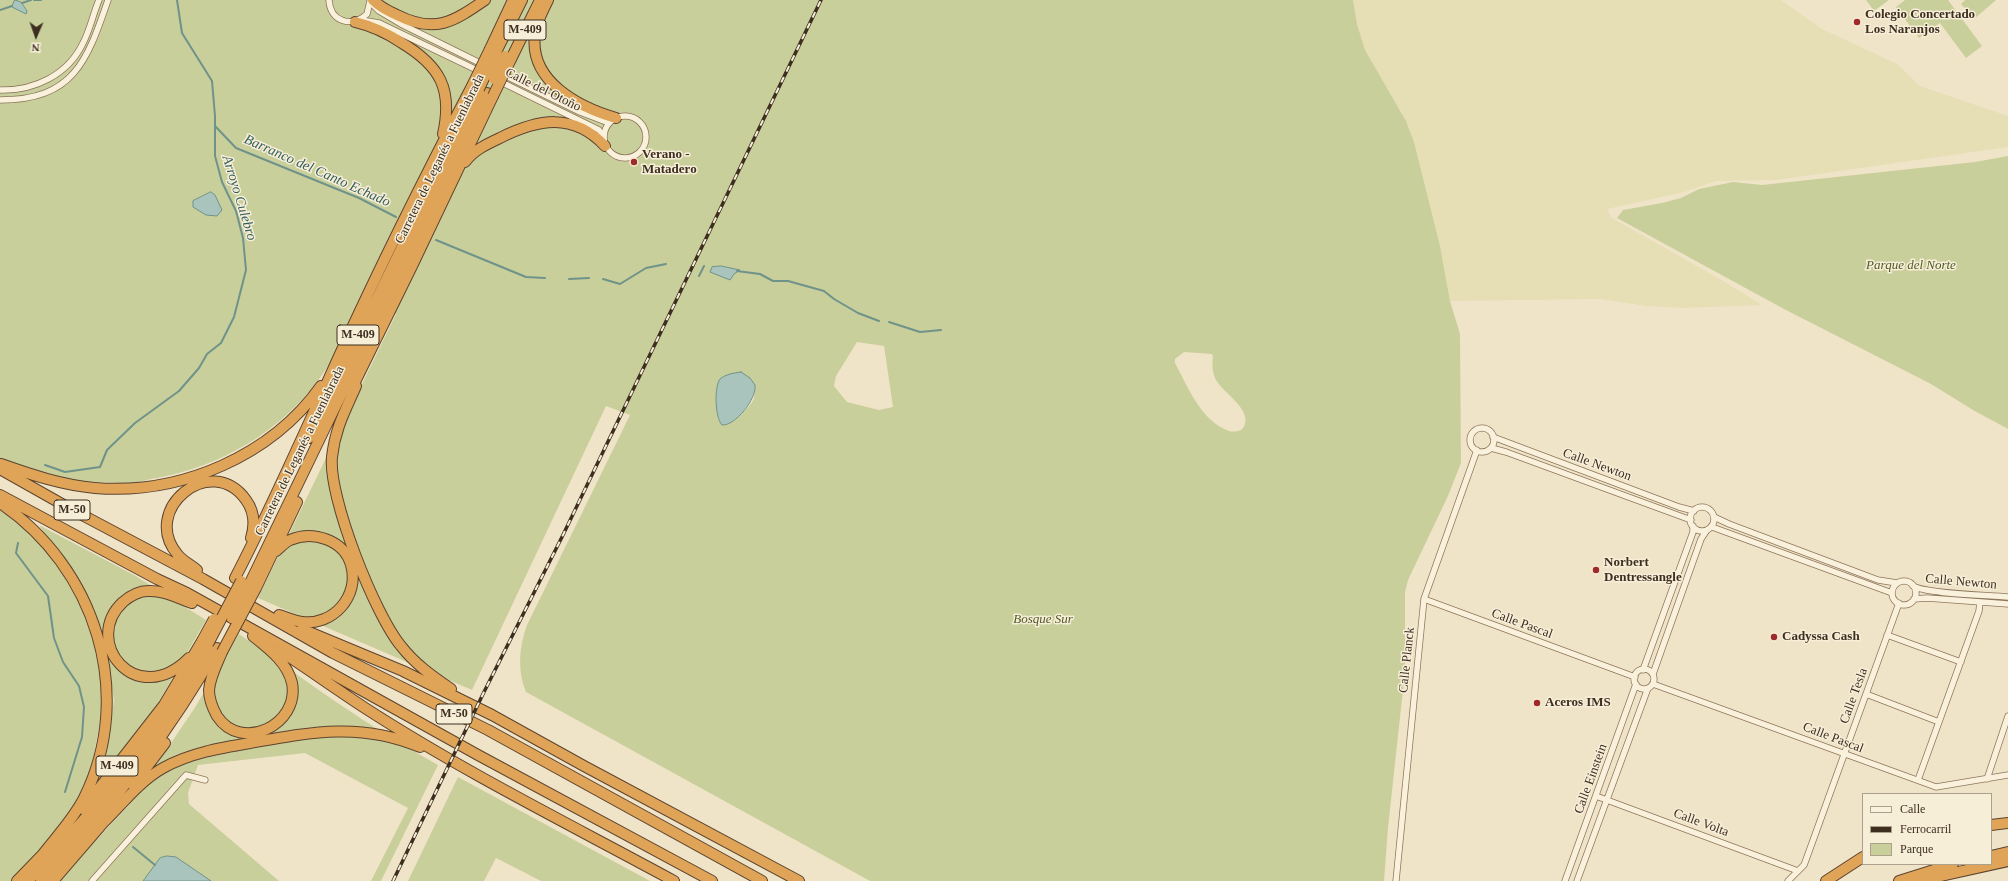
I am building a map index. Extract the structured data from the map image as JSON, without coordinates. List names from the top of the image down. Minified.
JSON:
{"streets":{"highway":["M-409","Carretera de Leganés a Fuenlabrada","M-50"],"street":["Calle del Otoño","Calle Newton","Calle Pascal","Calle Planck","Calle Tesla","Calle Einstein","Calle Volta"]},"crossings":[["M-409","Calle del Otoño"],["M-409","Carretera de Leganés a Fuenlabrada"],["Calle Newton","Calle Planck"],["Calle Newton","Calle Tesla"],["Calle Pascal","Calle Planck"],["Calle Pascal","Calle Tesla"],["Calle Pascal","Calle Einstein"],["Calle Tesla","Calle Volta"],["Calle Einstein","Calle Volta"]],"water":["Barranco del Canto Echado","Arroyo Culebro"],"parks":["Parque del Norte","Bosque Sur"],"places":["Colegio Concertado Los Naranjos","Verano - Matadero","Norbert Dentressangle","Cadyssa Cash","Aceros IMS"],"legend":["Calle","Ferrocarril","Parque"],"north":"bottom"}
